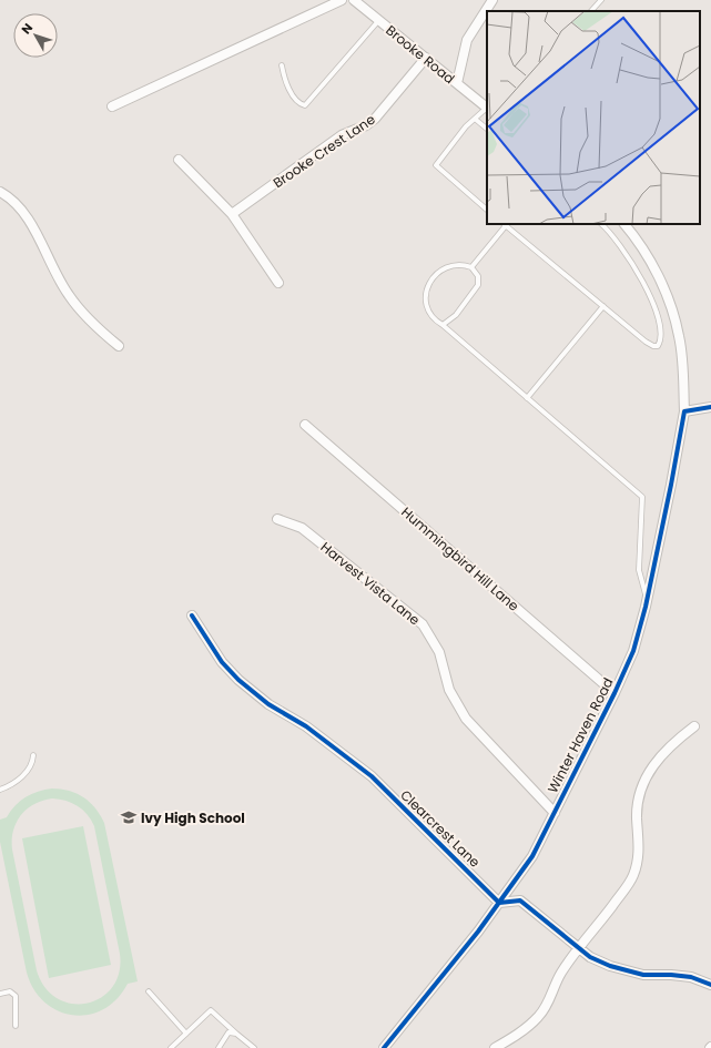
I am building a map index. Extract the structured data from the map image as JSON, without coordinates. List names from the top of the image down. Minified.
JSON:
{"streets":{"street":["Brooke Road","Brooke Crest Lane","Hummingbird Hill Lane","Harvest Vista Lane","Winter Haven Road","Clearcrest Lane"]},"crossings":[["Brooke Road","Brooke Crest Lane"],["Hummingbird Hill Lane","Winter Haven Road"],["Harvest Vista Lane","Winter Haven Road"],["Winter Haven Road","Clearcrest Lane"]],"places":{"school or university":["Ivy High School"]},"north":"top left"}
